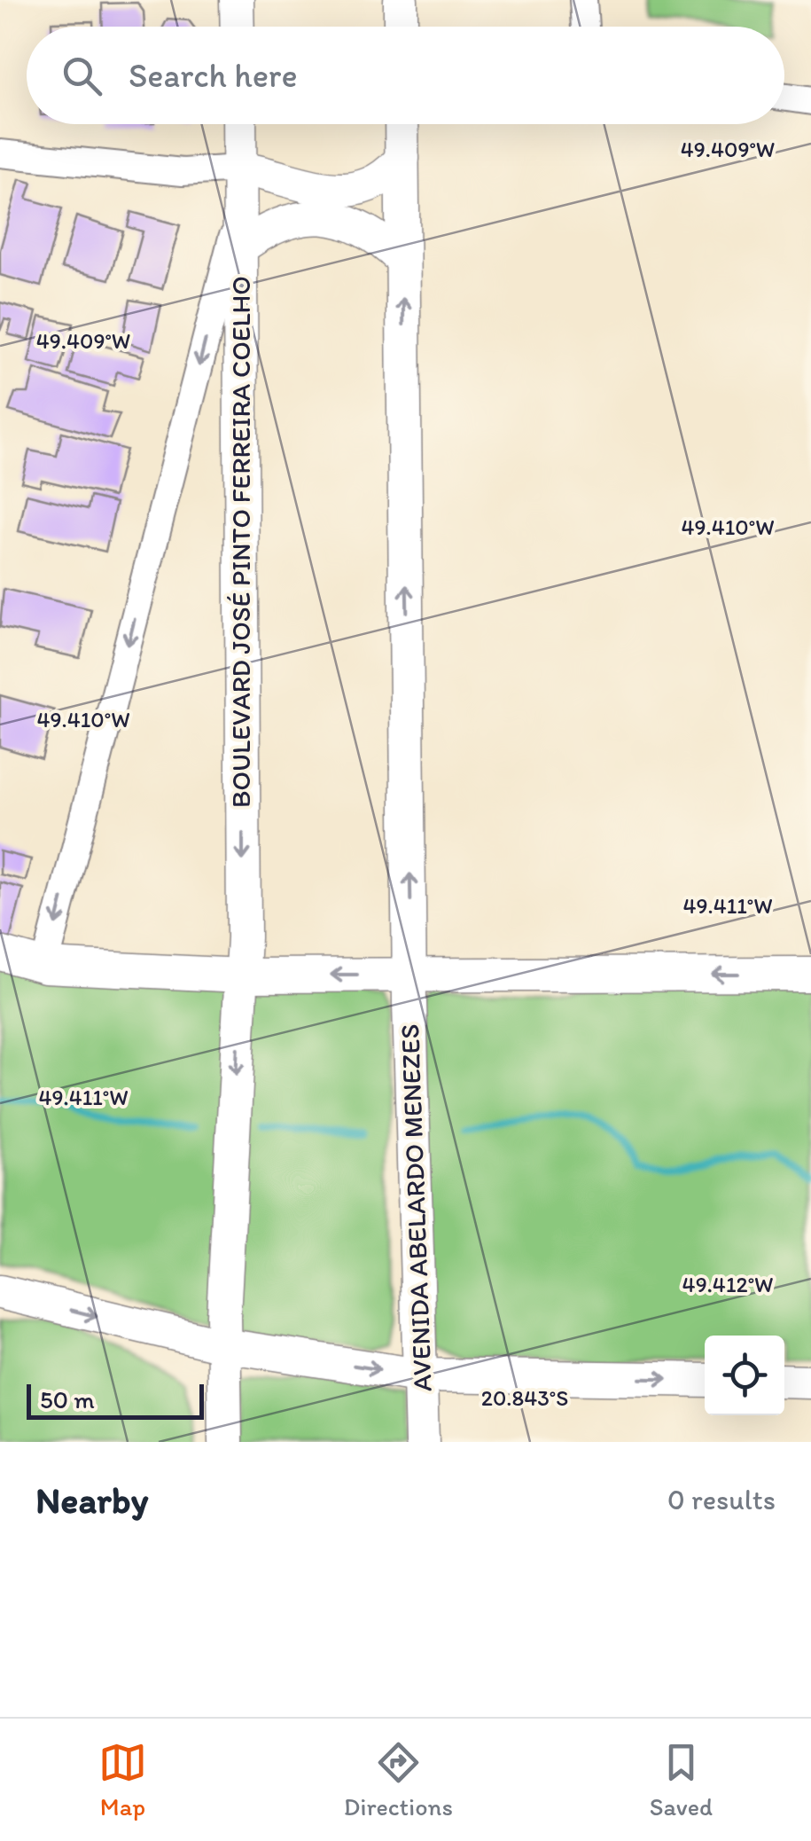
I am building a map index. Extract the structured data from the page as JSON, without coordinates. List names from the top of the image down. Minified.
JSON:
{"streets":{"main road":["BOULEVARD JOSÉ PINTO FERREIRA COELHO","AVENIDA ABELARDO MENEZES"]},"scale_bar":"50 m","page":{"search":"Search here","scale":"50 m","heading":["Nearby","0 results"],"nav":["Map","Directions","Saved"]},"coordinates":["49.409°W","49.410°W","49.411°W","49.412°W","20.843°S"]}
